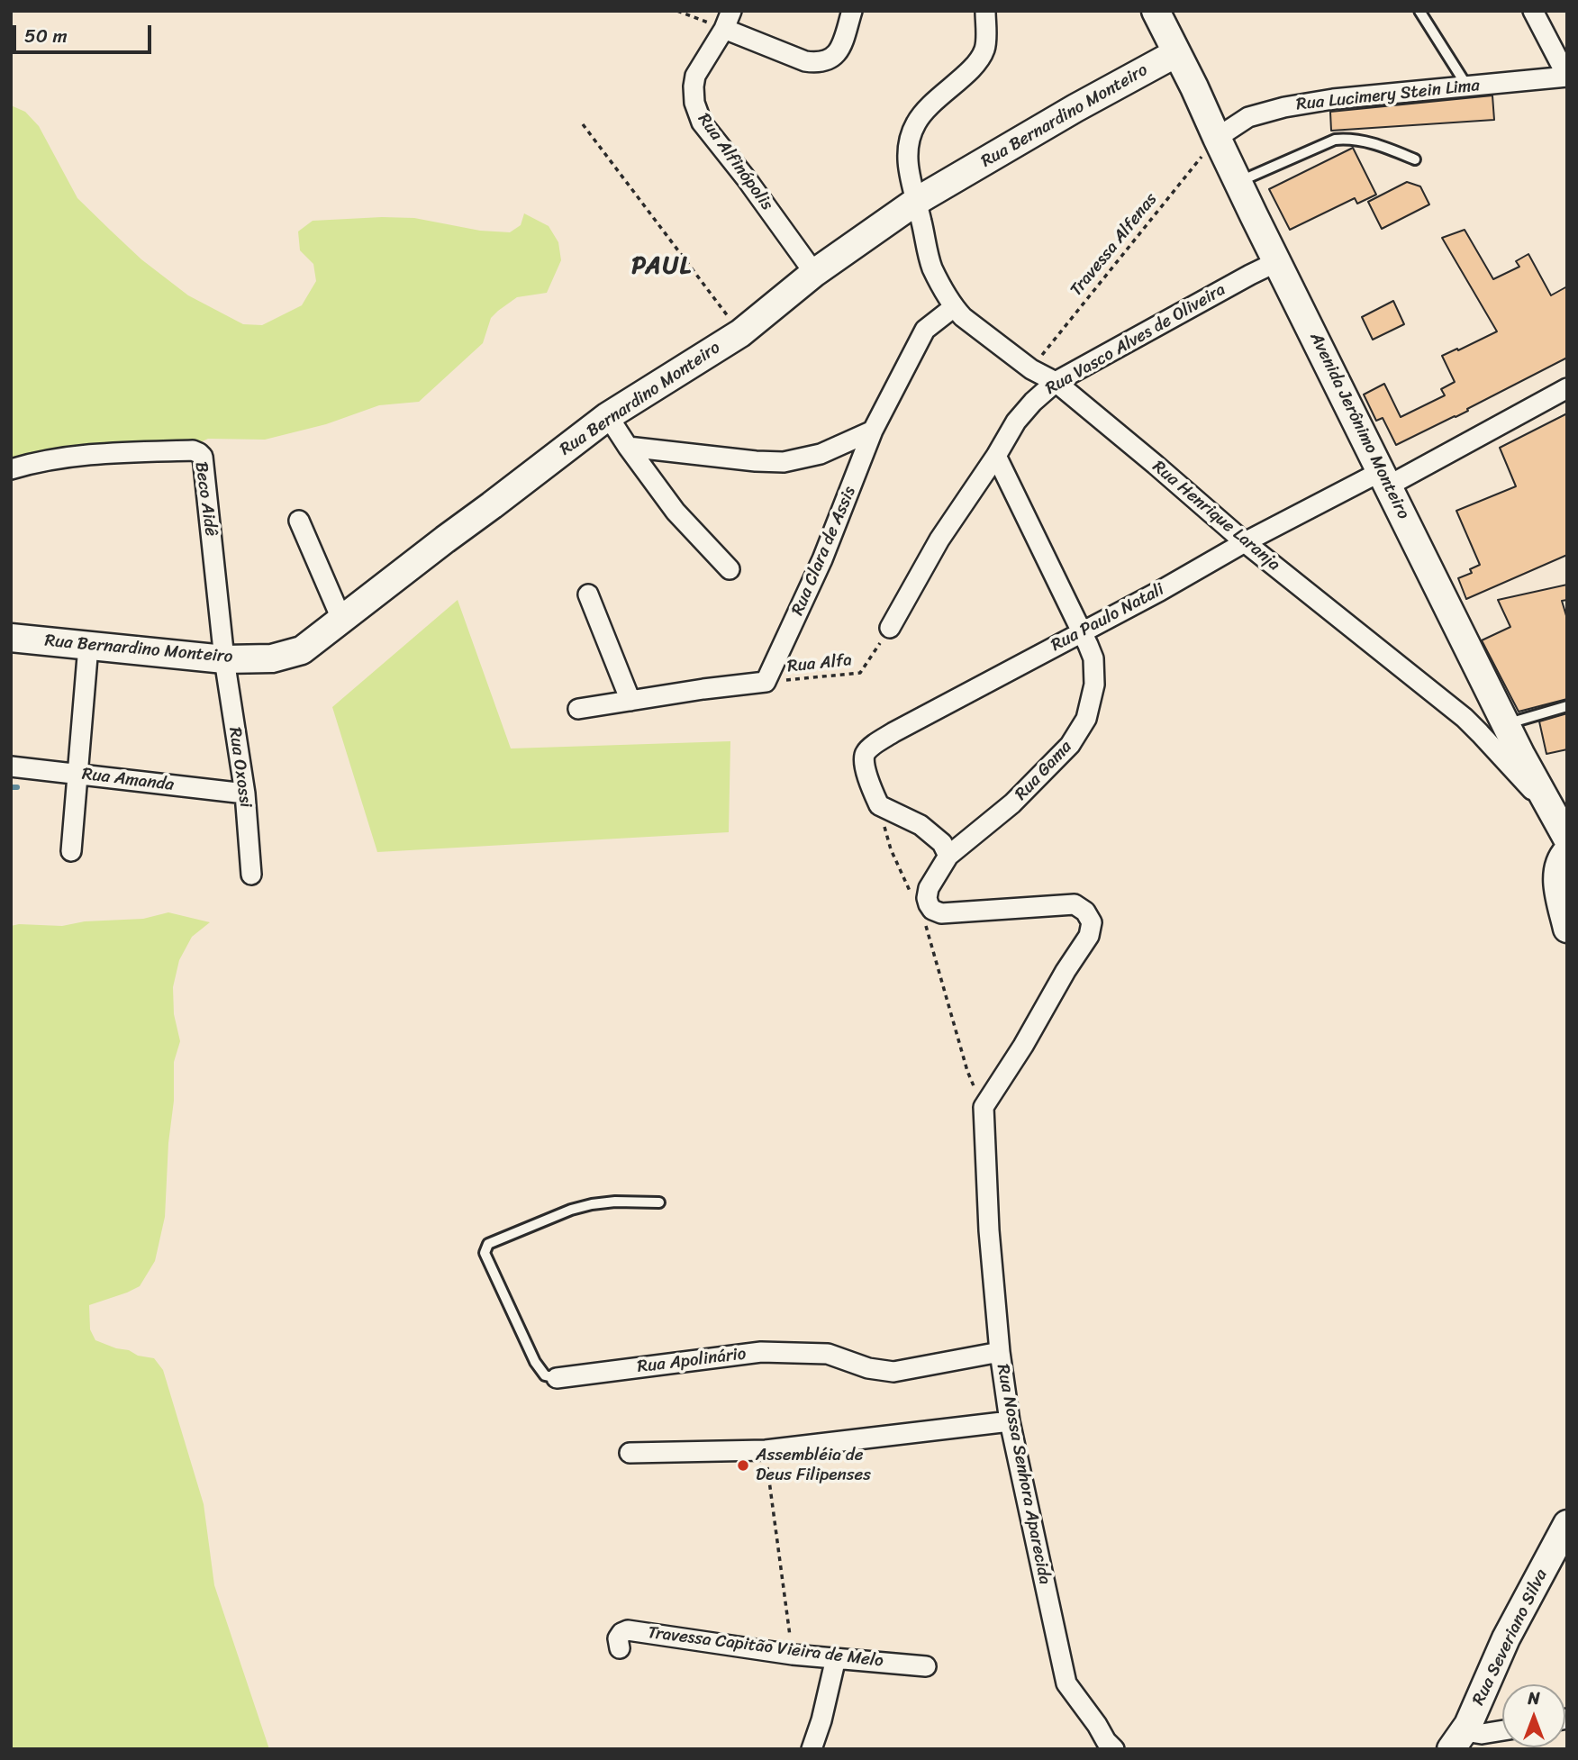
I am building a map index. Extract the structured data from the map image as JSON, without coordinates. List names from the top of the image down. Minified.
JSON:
{"streets":{"street":["Rua Lucimery Stein Lima","Rua Bernardino Monteiro","Rua Alfinópolis","Rua Vasco Alves de Oliveira","Avenida Jerônimo Monteiro","Beco Aidê","Rua Henrique Laranja","Rua Clara de Assis","Rua Paulo Natali","Rua Oxossi","Rua Gama","Rua Amanda","Rua Apolinário","Rua Nossa Senhora Aparecida","Rua Severiano Silva","Travessa Capitão Vieira de Melo"],"path":["Travessa Alfenas","Rua Alfa"]},"crossings":[["Rua Lucimery Stein Lima","Travessa Alfenas"],["Rua Lucimery Stein Lima","Avenida Jerônimo Monteiro"],["Rua Bernardino Monteiro","Rua Alfinópolis"],["Rua Bernardino Monteiro","Avenida Jerônimo Monteiro"],["Rua Bernardino Monteiro","Beco Aidê"],["Rua Bernardino Monteiro","Rua Henrique Laranja"],["Rua Bernardino Monteiro","Rua Oxossi"],["Travessa Alfenas","Avenida Jerônimo Monteiro"],["Travessa Alfenas","Rua Henrique Laranja"],["Rua Vasco Alves de Oliveira","Avenida Jerônimo Monteiro"],["Rua Vasco Alves de Oliveira","Rua Henrique Laranja"],["Rua Vasco Alves de Oliveira","Rua Alfa"],["Rua Vasco Alves de Oliveira","Rua Gama"],["Avenida Jerônimo Monteiro","Rua Henrique Laranja"],["Avenida Jerônimo Monteiro","Rua Paulo Natali"],["Beco Aidê","Rua Oxossi"],["Rua Henrique Laranja","Rua Clara de Assis"],["Rua Henrique Laranja","Rua Paulo Natali"],["Rua Clara de Assis","Rua Alfa"],["Rua Paulo Natali","Rua Gama"],["Rua Oxossi","Rua Amanda"],["Rua Apolinário","Rua Nossa Senhora Aparecida"]],"districts":["PAUL"],"places":["Assembléia de Deus Filipenses"],"scale_bar":"50 m","north":"top"}
